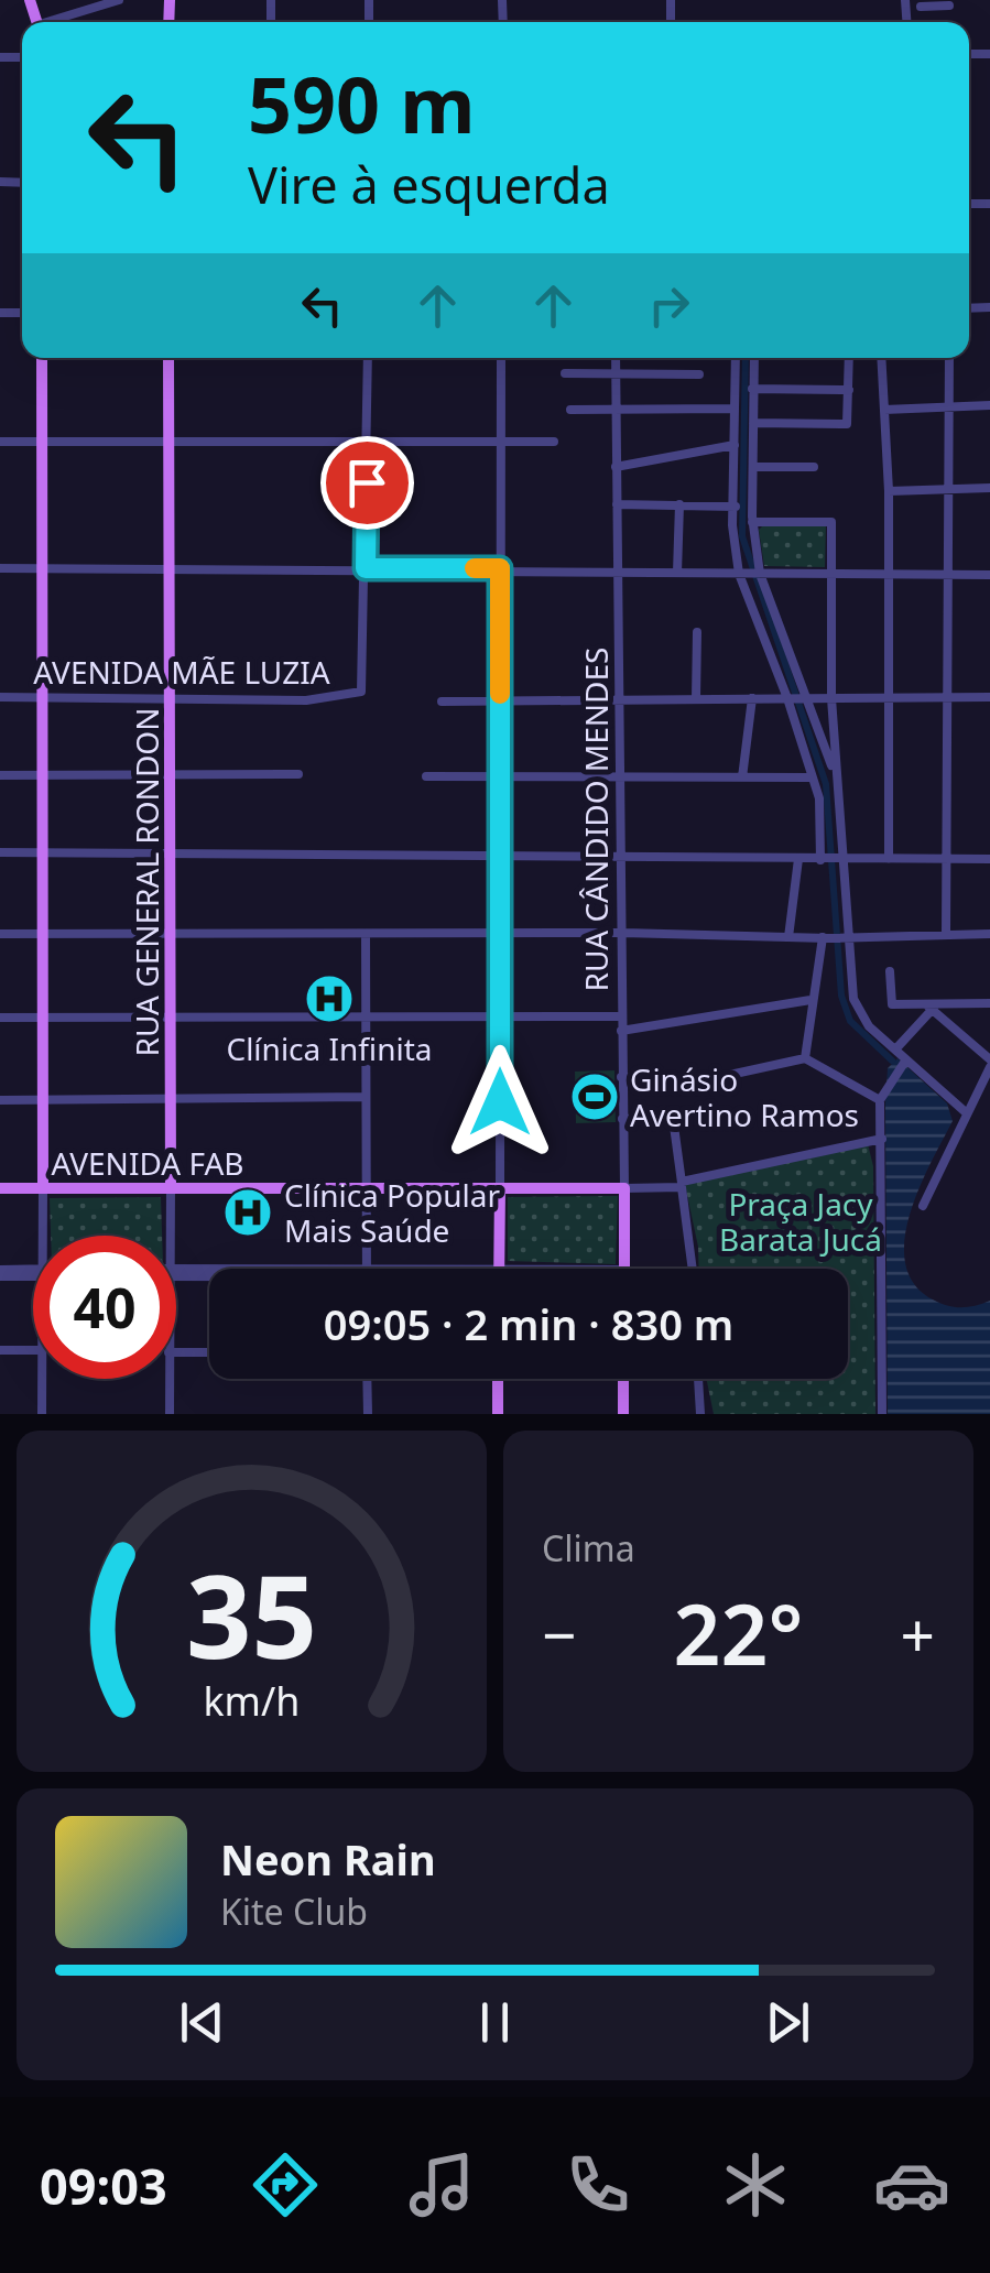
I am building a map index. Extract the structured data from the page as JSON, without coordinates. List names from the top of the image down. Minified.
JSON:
{"streets":{"main road":["RUA CÂNDIDO MENDES","RUA GENERAL RONDON","AVENIDA FAB"],"street":["AVENIDA MÃE LUZIA"]},"crossings":[["AVENIDA MÃE LUZIA","RUA GENERAL RONDON"],["RUA CÂNDIDO MENDES","AVENIDA FAB"],["RUA GENERAL RONDON","AVENIDA FAB"]],"parks":["Praça Jacy Barata Jucá"],"places":{"hospital":["Clínica Infinita","Clínica Popular Mais Saúde"],"sports":["Ginásio Avertino Ramos"]},"page":{"turn":["590 m","Vire à esquerda"],"limit":"40","trip":"09:05 · 2 min · 830 m","tile":"Clima","heat":["−","22°","+"],"song":["Neon Rain","Kite Club"],"tabs":"09:03","gauge":["35","km/h"]}}
